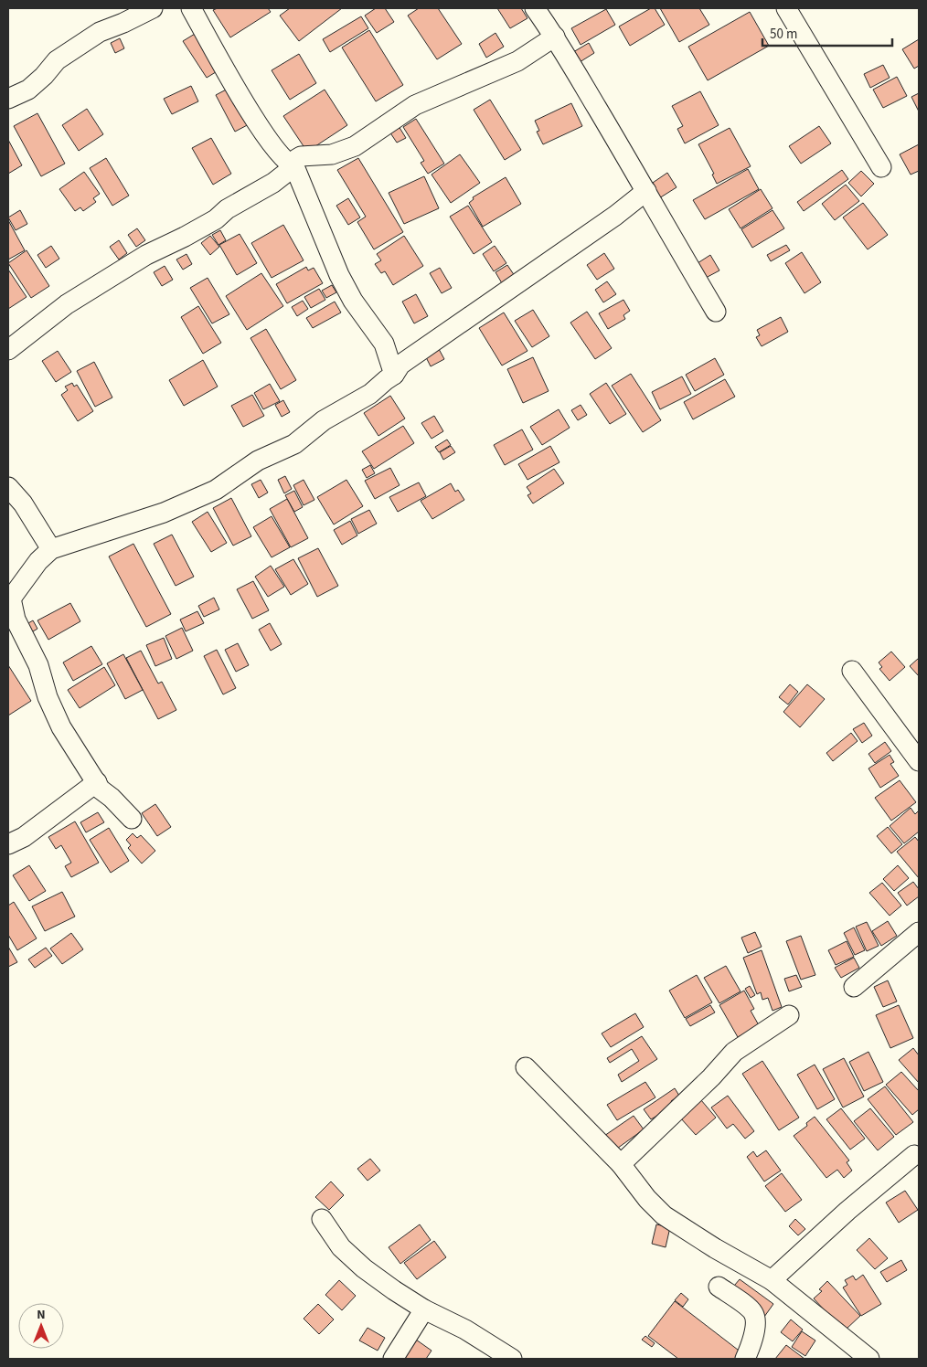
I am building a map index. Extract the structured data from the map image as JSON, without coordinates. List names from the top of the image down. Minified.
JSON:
{"scale_bar":"50 m","north":"top"}
